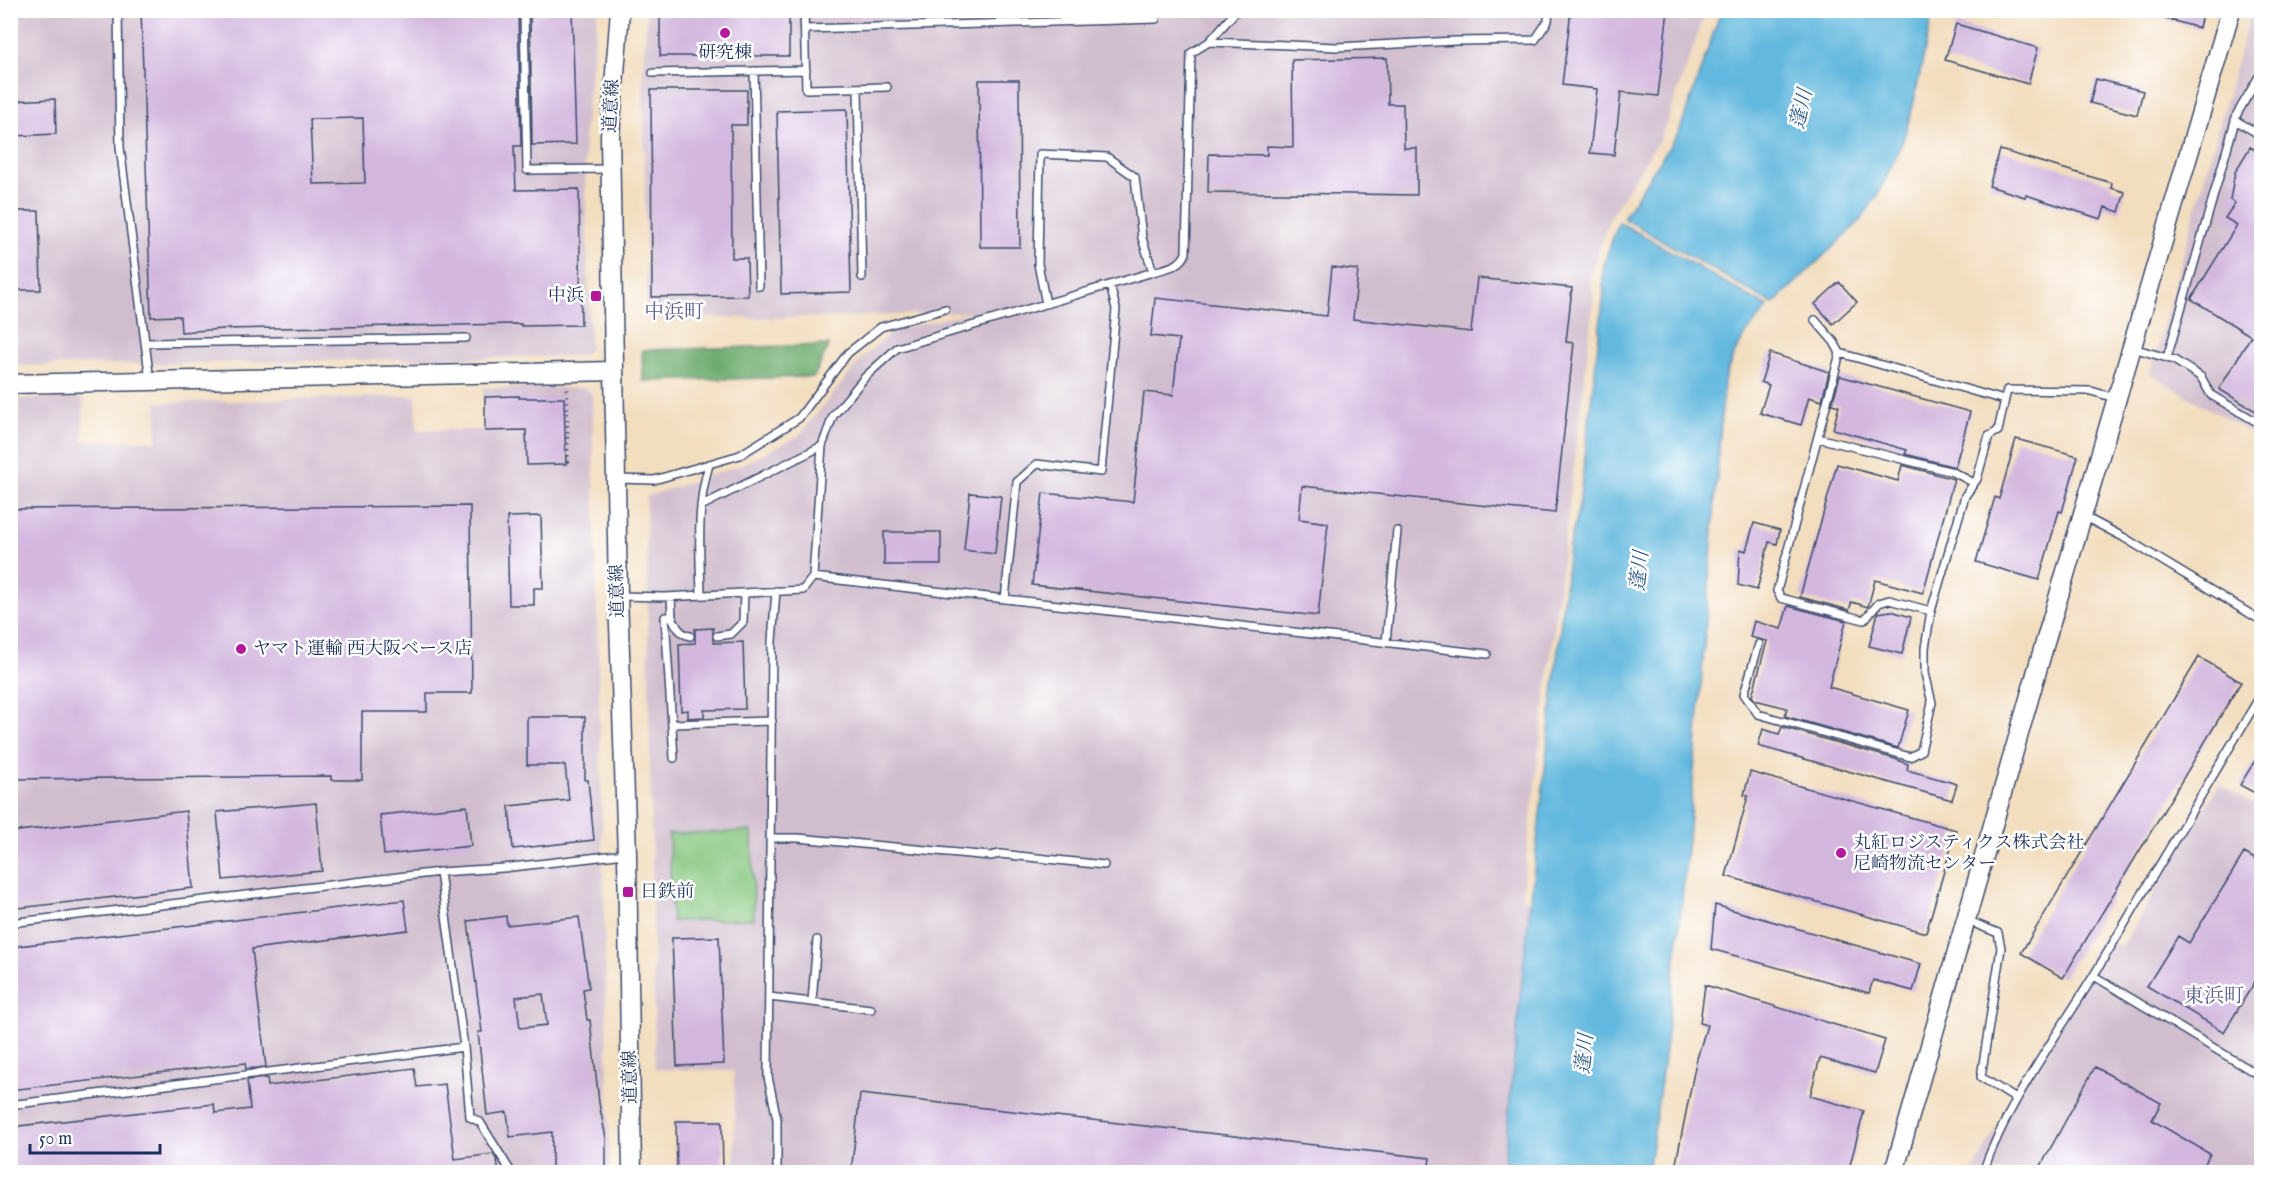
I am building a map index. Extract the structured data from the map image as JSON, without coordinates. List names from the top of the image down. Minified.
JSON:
{"streets":{"street":["道意線"]},"districts":["中浜町","東浜町"],"water":["蓬川"],"places":{"other":["研究棟","ヤマト運輸 西大阪ベース店","丸紅ロジスティクス株式会社 尼崎物流センター"],"transit":["中浜","日鉄前"]},"scale_bar":"50 m"}
